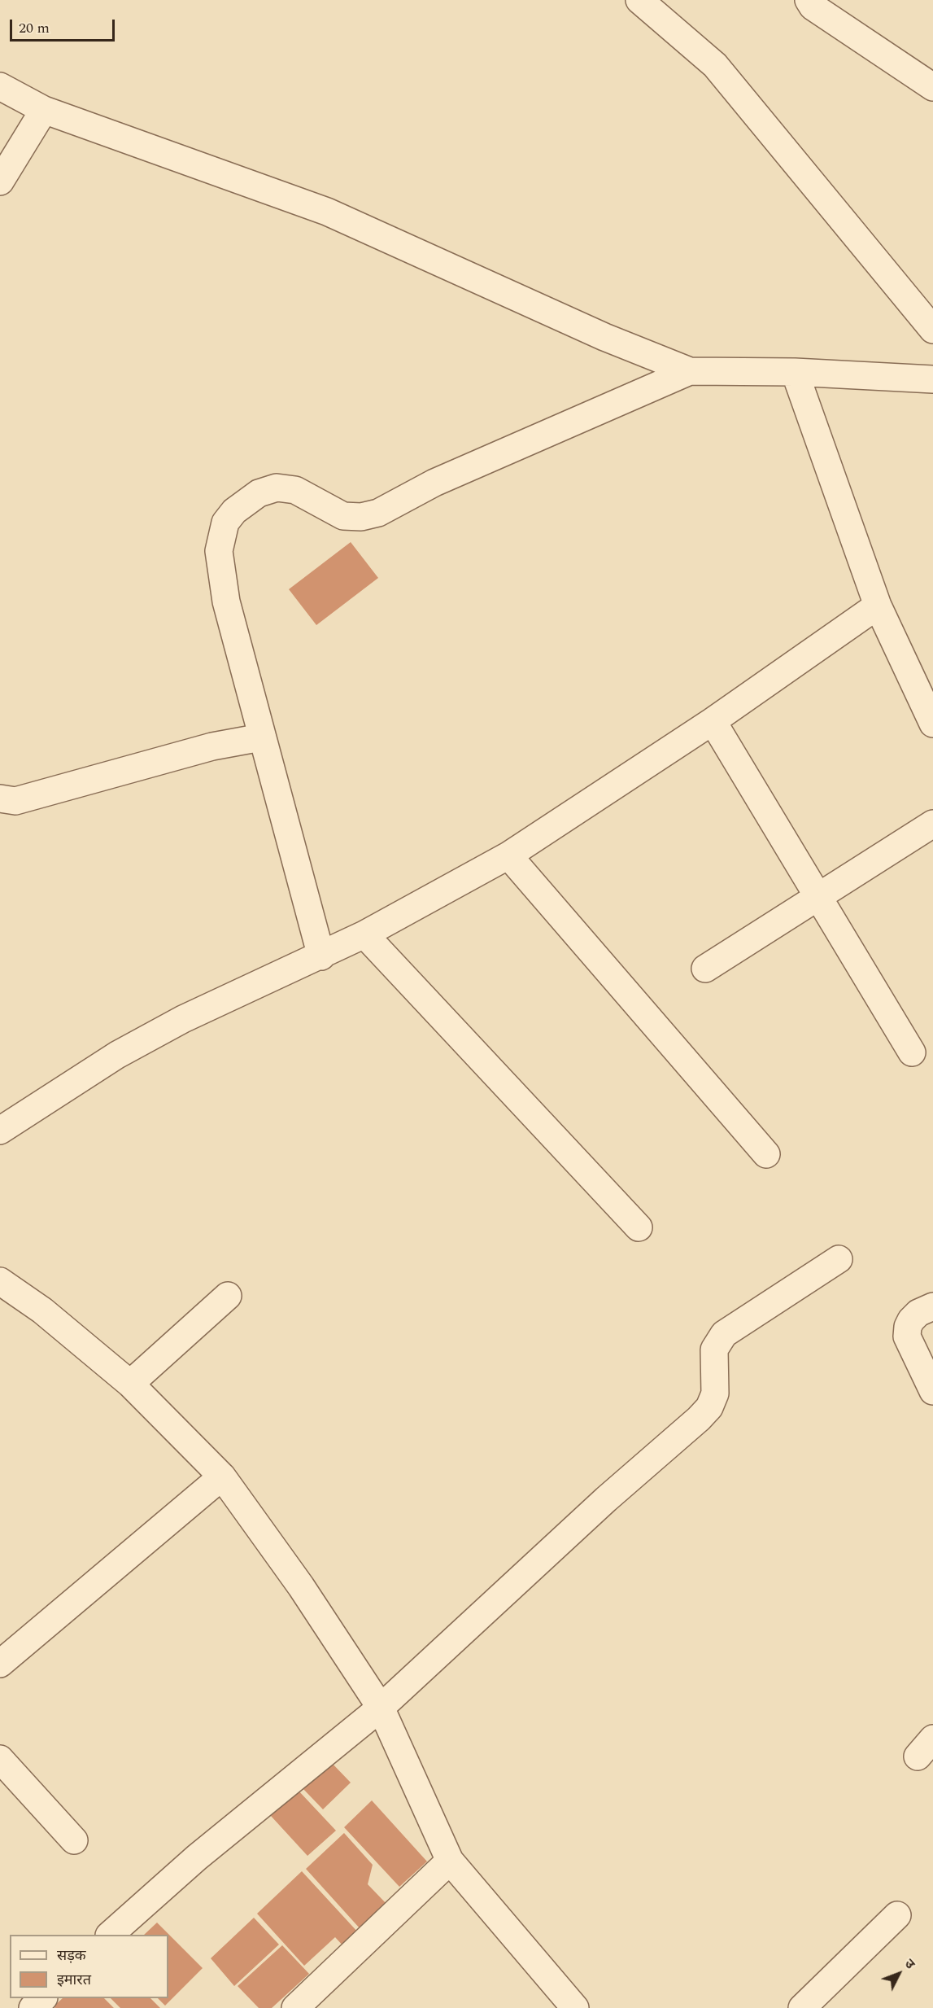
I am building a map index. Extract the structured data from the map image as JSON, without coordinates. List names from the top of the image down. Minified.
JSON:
{"legend":["सड़क","इमारत"],"scale_bar":"20 m","north":"top right"}
